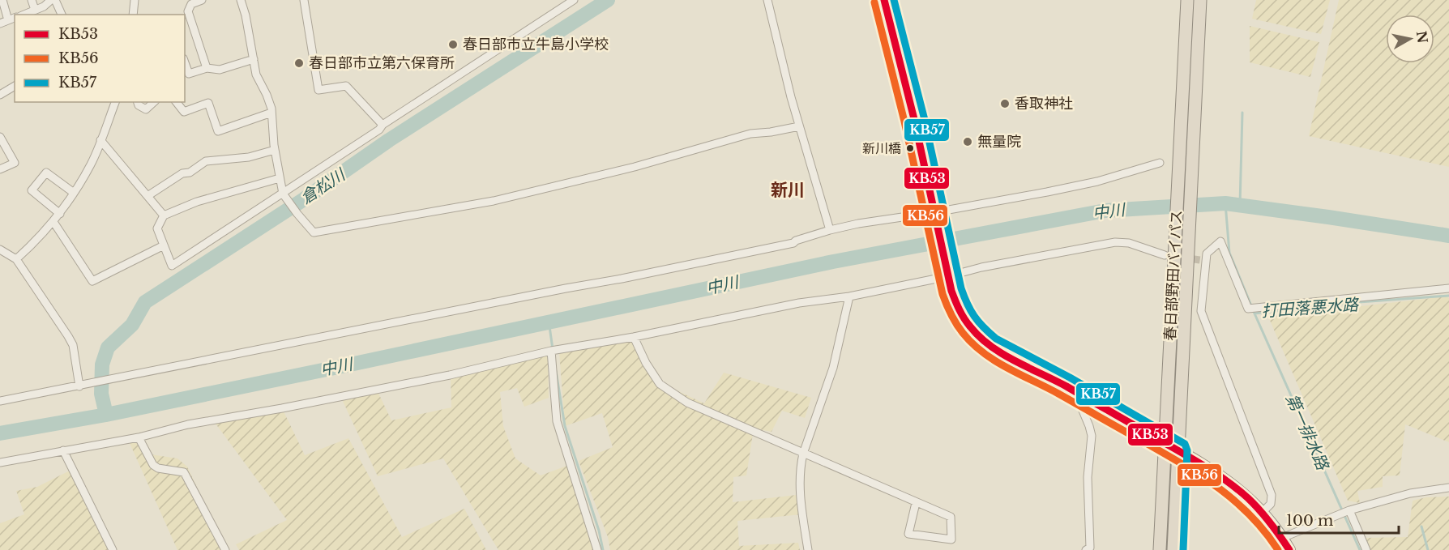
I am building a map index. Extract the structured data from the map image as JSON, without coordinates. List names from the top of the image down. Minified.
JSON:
{"streets":{"highway":["春日部野田バイパス"]},"districts":["新川"],"water":["倉松川","中川","打田落悪水路","第一排水路"],"places":["春日部市立牛島小学校","春日部市立第六保育所","香取神社","無量院","新川橋"],"lines":["transit line KB53","transit line KB57","transit line KB56"],"legend":["KB53","KB56","KB57"],"scale_bar":"100 m","north":"right"}
